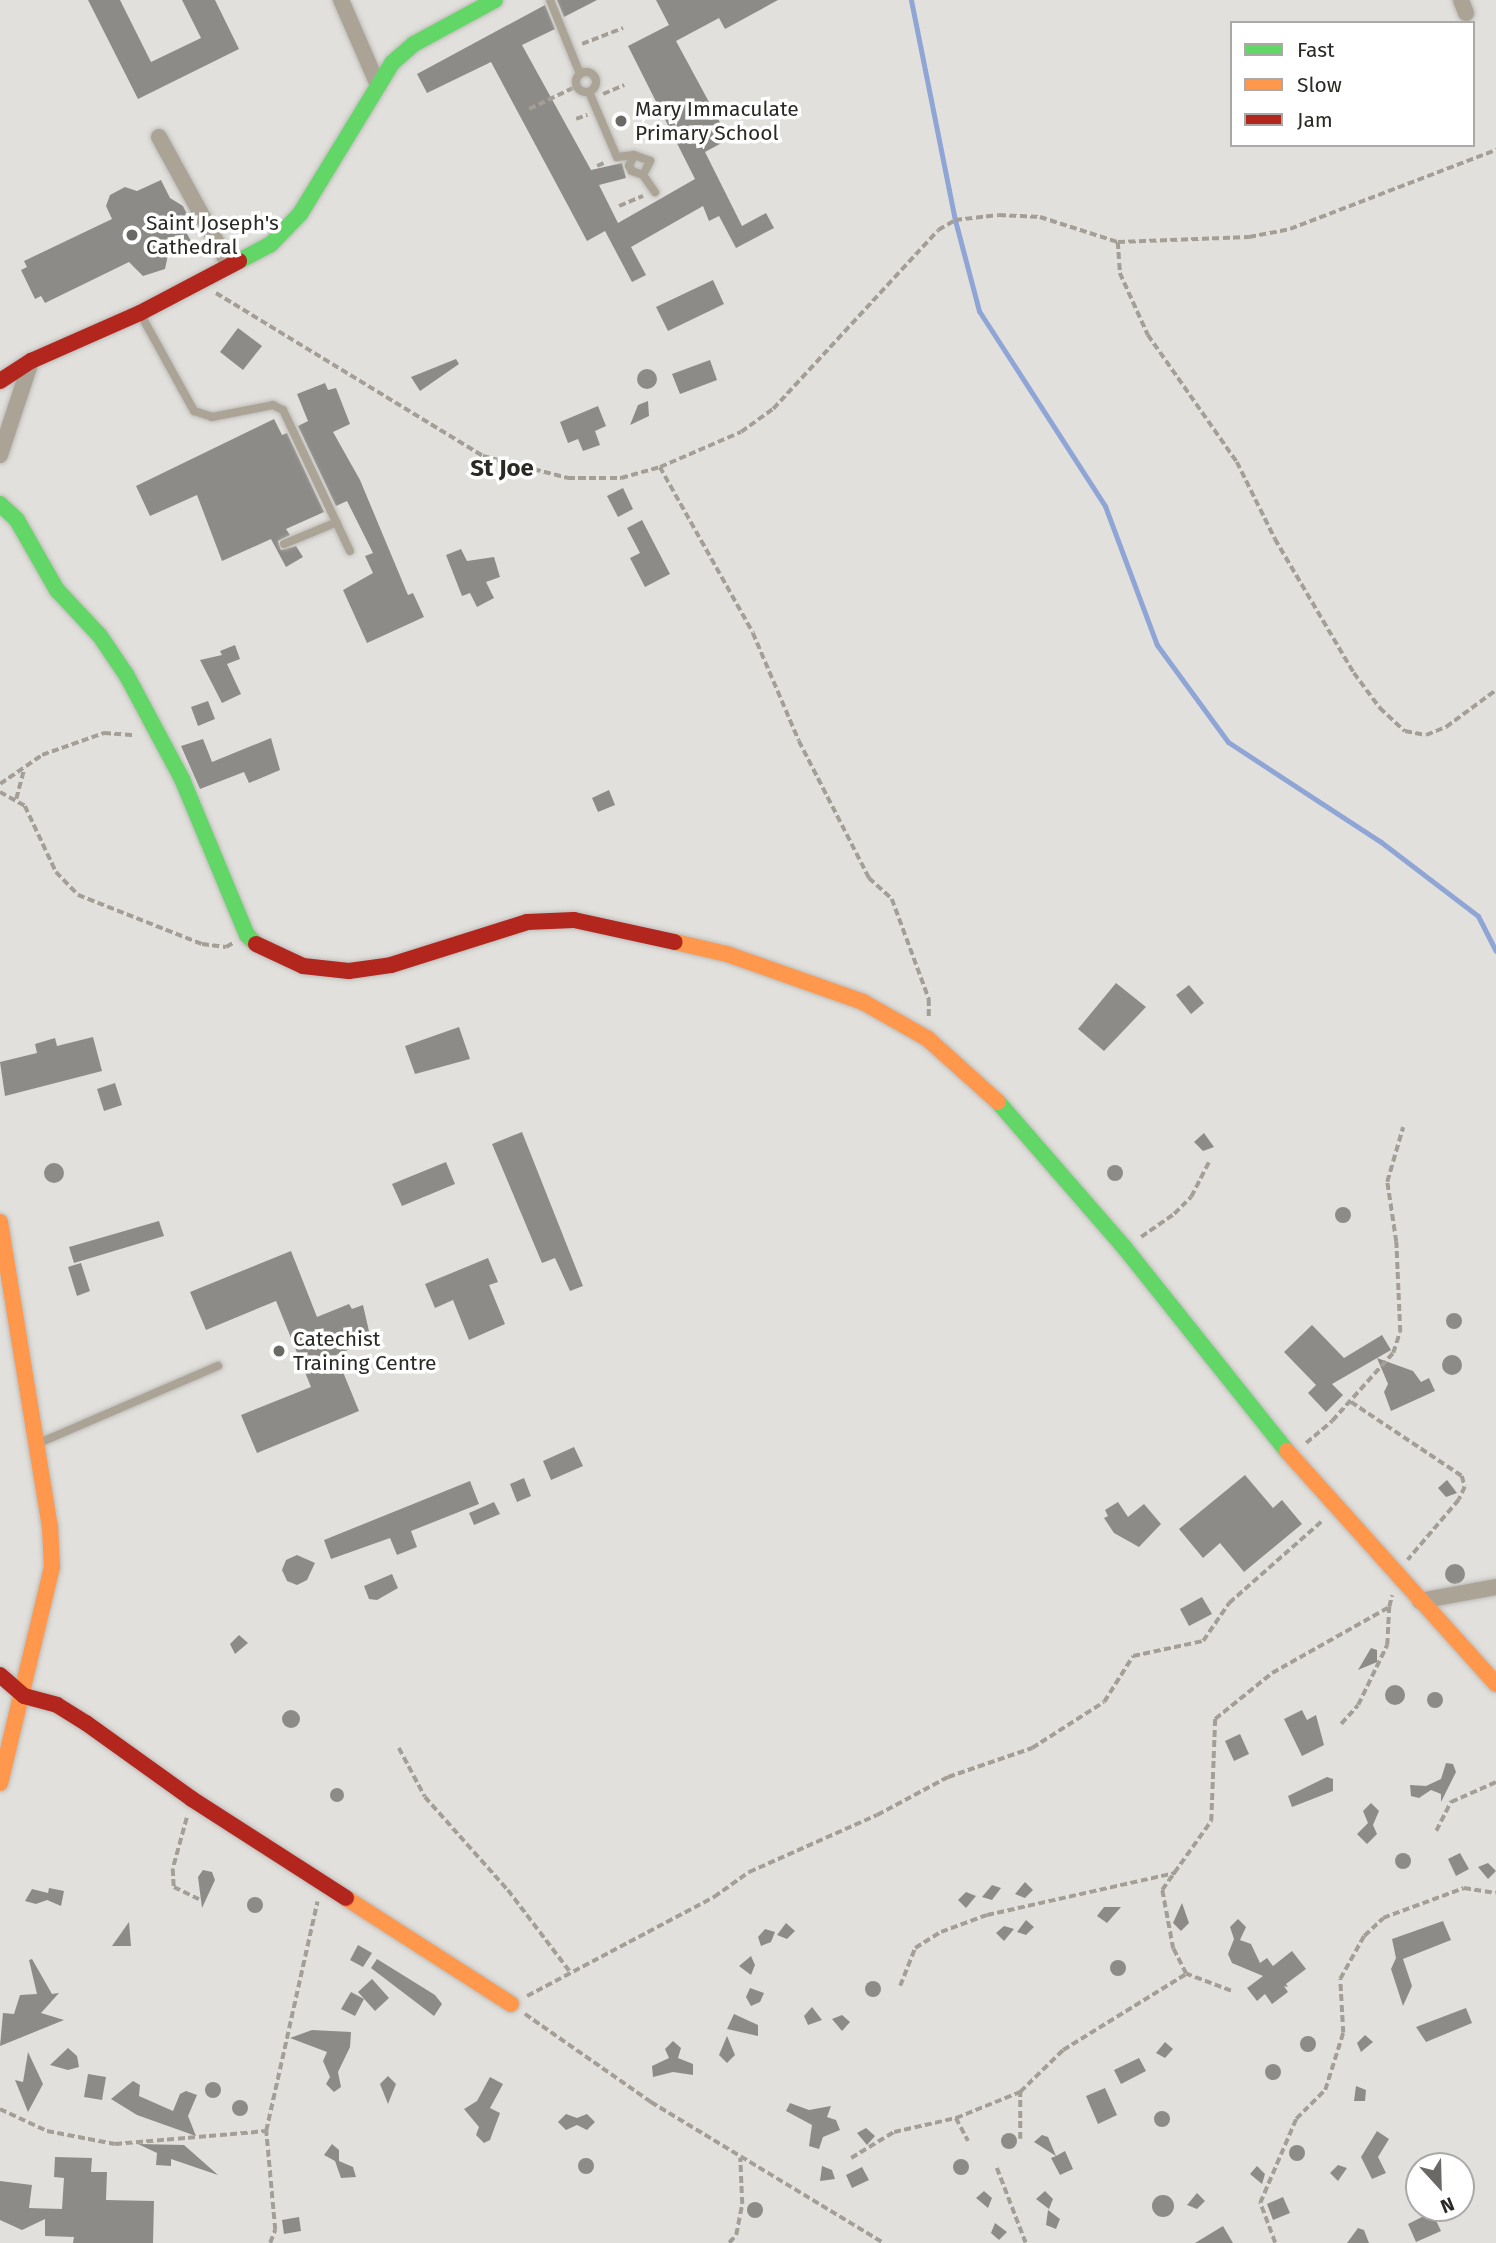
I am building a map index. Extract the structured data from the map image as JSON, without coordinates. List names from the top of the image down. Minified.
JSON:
{"districts":["St Joe"],"places":["Mary Immaculate Primary School","Saint Joseph's Cathedral","Catechist Training Centre"],"legend":["Fast","Slow","Jam"],"north":"bottom"}
